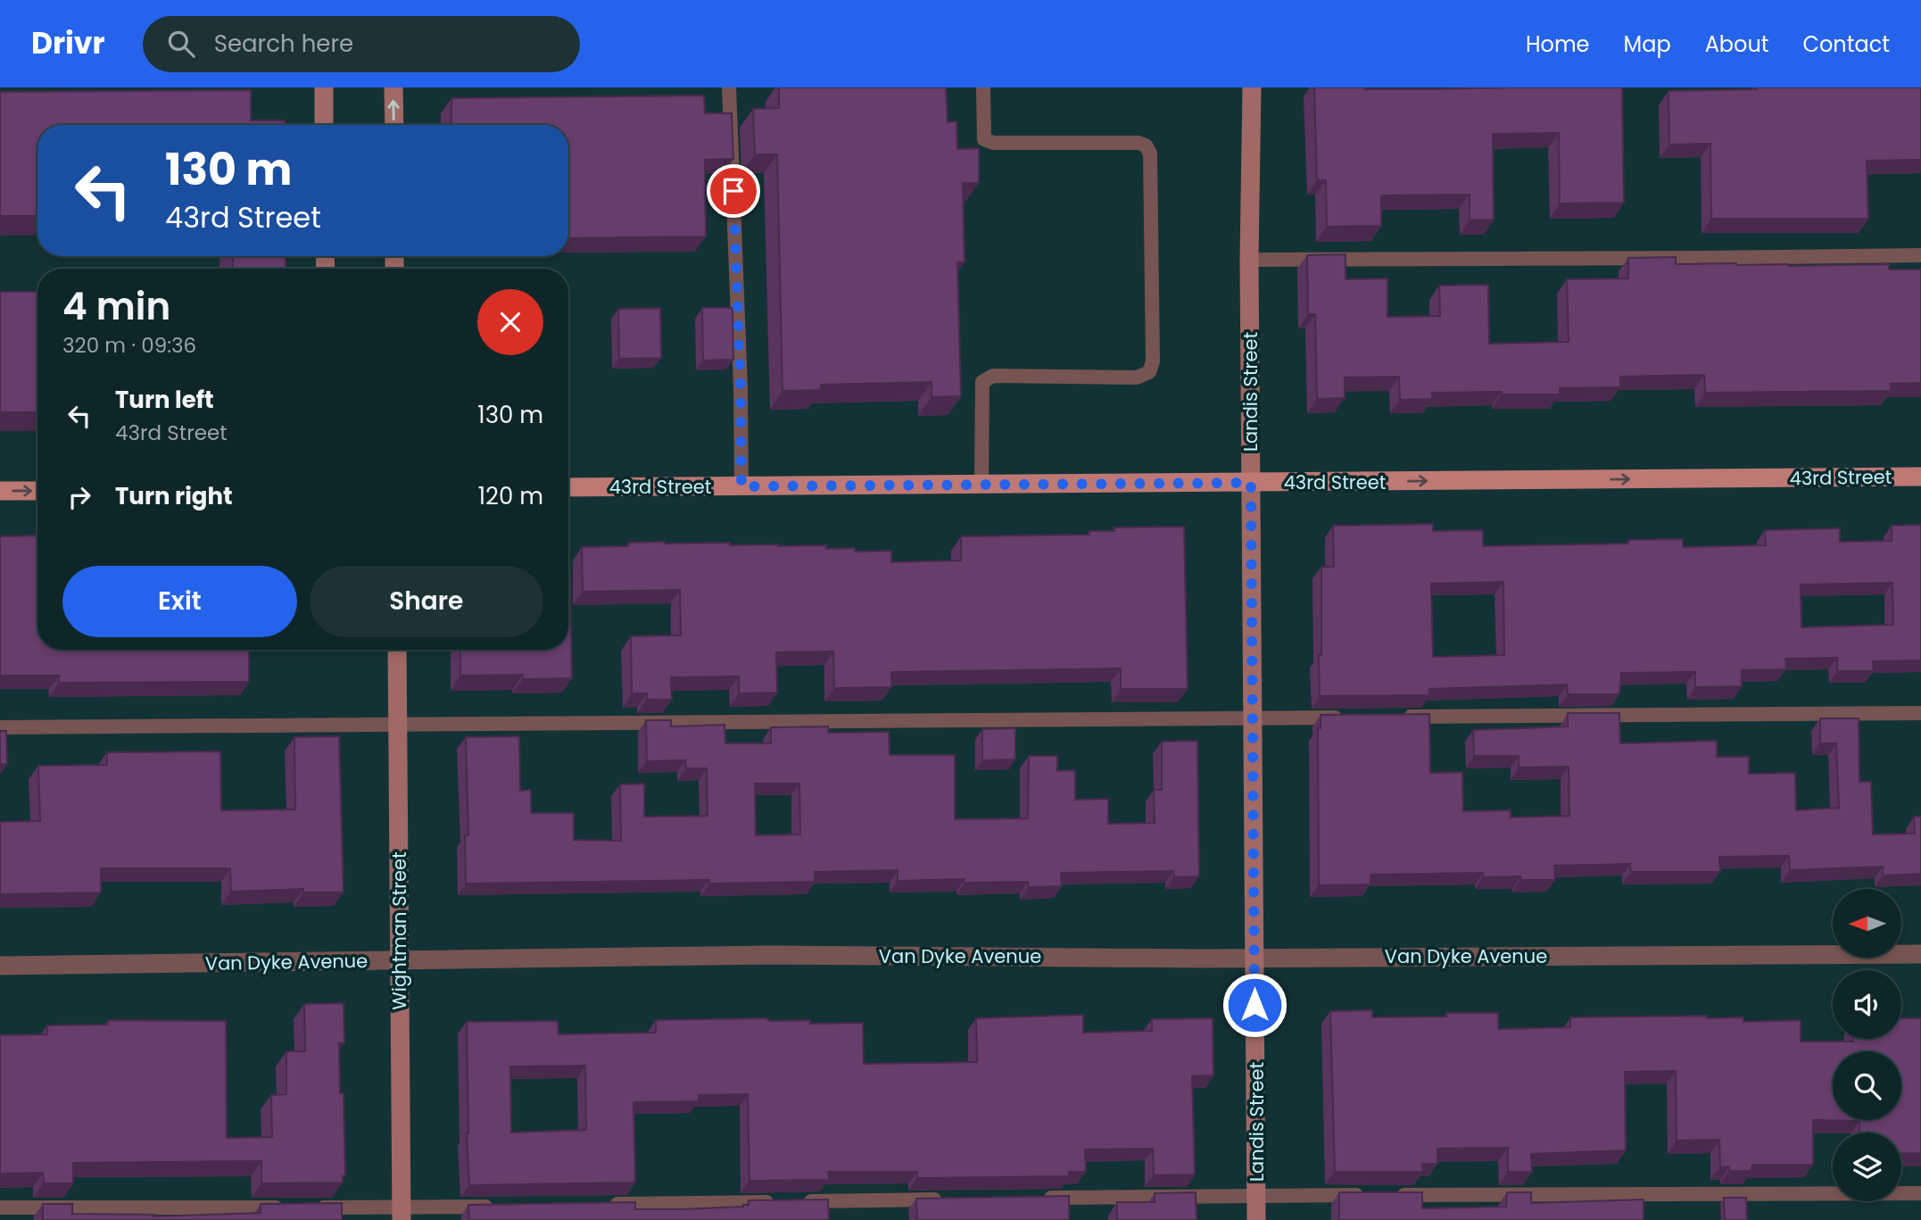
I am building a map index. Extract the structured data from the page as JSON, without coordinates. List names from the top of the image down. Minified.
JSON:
{"streets":{"main road":["43rd Street"],"street":["Landis Street","Wightman Street","Van Dyke Avenue"]},"crossings":[["Landis Street","43rd Street"],["Landis Street","Van Dyke Avenue"],["Wightman Street","Van Dyke Avenue"]],"one_way":["43rd Street"],"north":"left","page":{"header":"Drivr","search":"Search here","nav":["Home","Map","About","Contact"],"turn":["130 m","43rd Street"],"heading":["4 min","320 m · 09:36"],"list":[{"name":"Turn left","note":"43rd Street","value":"130 m"},{"name":"Turn right","value":"120 m"}],"buttons":["Exit","Share"]}}
